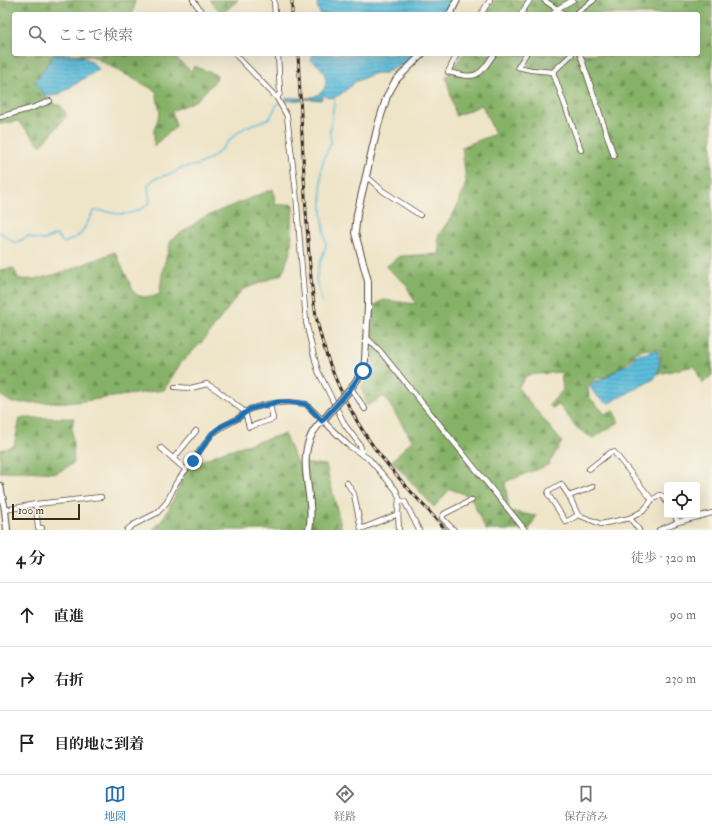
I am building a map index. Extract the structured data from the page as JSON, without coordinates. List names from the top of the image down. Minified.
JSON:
{"scale_bar":"100 m","page":{"search":"ここで検索","scale":"100 m","heading":["4 分","徒歩 · 320 m"],"list":[["直進","90 m"],["右折","230 m"],"目的地に到着"],"nav":["地図","経路","保存済み"]}}
